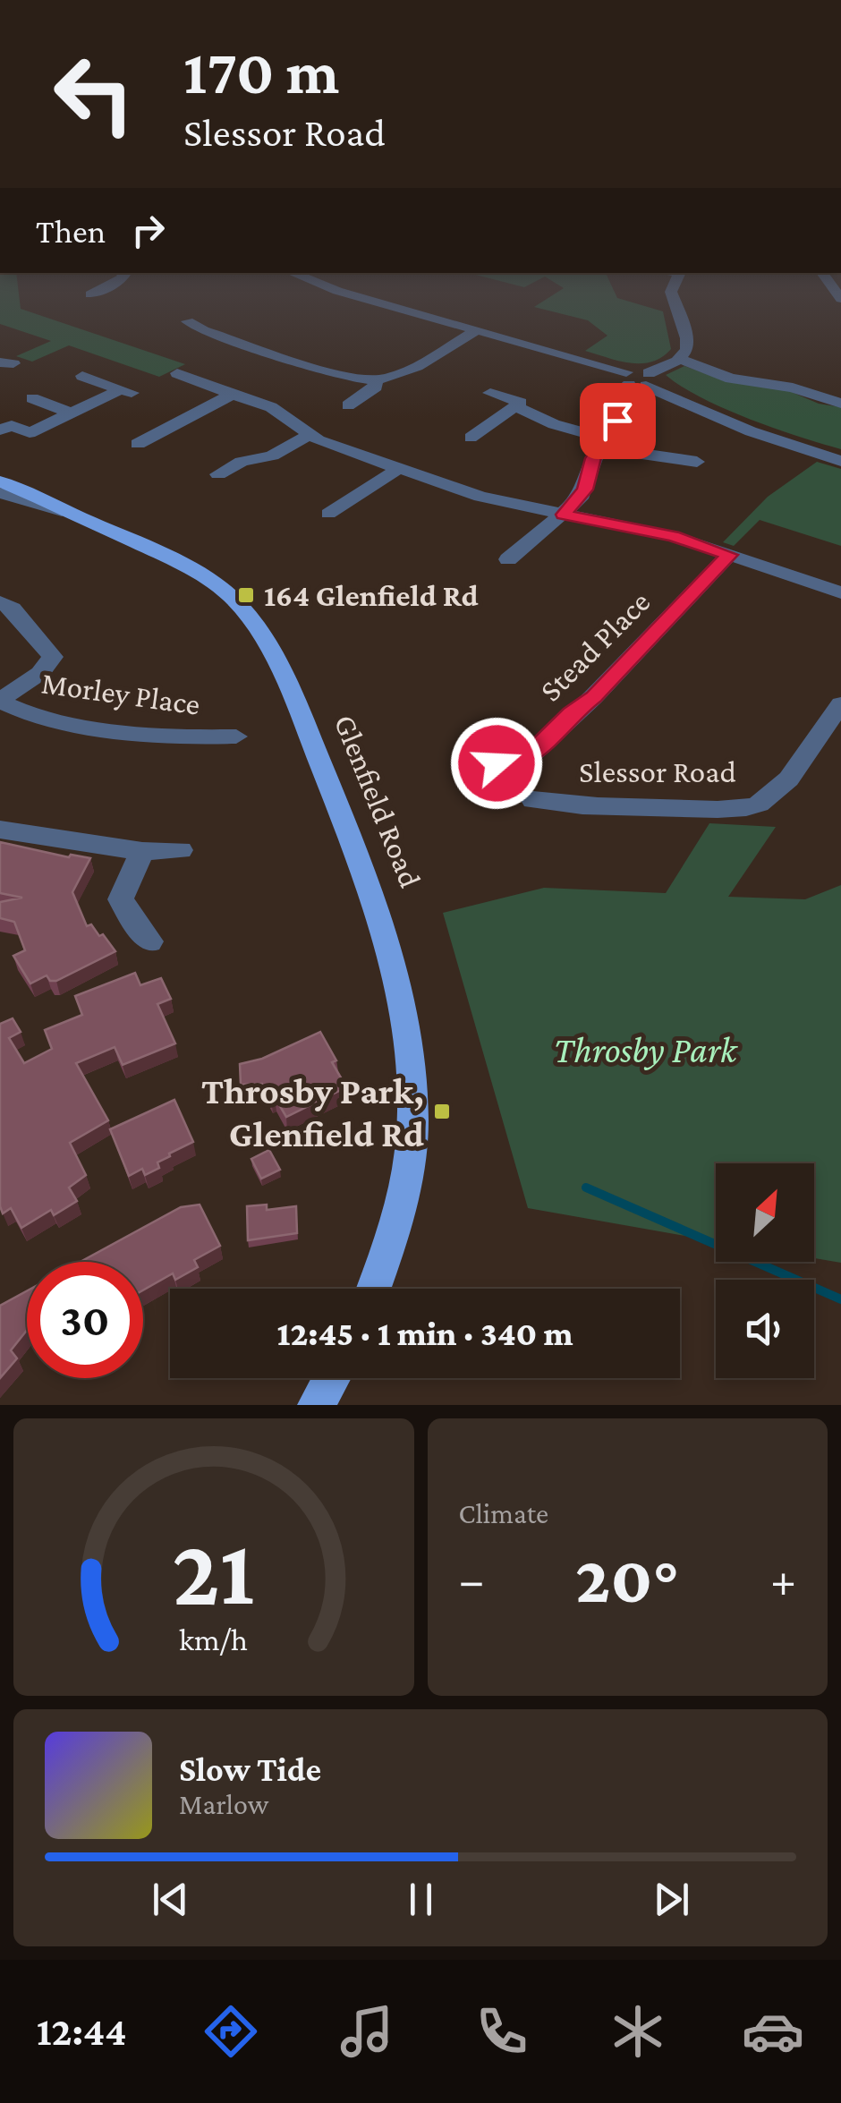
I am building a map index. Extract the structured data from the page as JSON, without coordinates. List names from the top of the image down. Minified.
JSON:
{"streets":{"main road":["Glenfield Road"],"street":["Stead Place","Morley Place","Slessor Road"]},"parks":["Throsby Park"],"places":{"transit":["164 Glenfield Rd","Throsby Park, Glenfield Rd"]},"north":"top right","page":{"turn":["170 m","Slessor Road"],"then":"Then","limit":"30","trip":"12:45 · 1 min · 340 m","tile":"Climate","heat":["−","20°","+"],"song":["Slow Tide","Marlow"],"tabs":"12:44","gauge":["21","km/h"]}}
